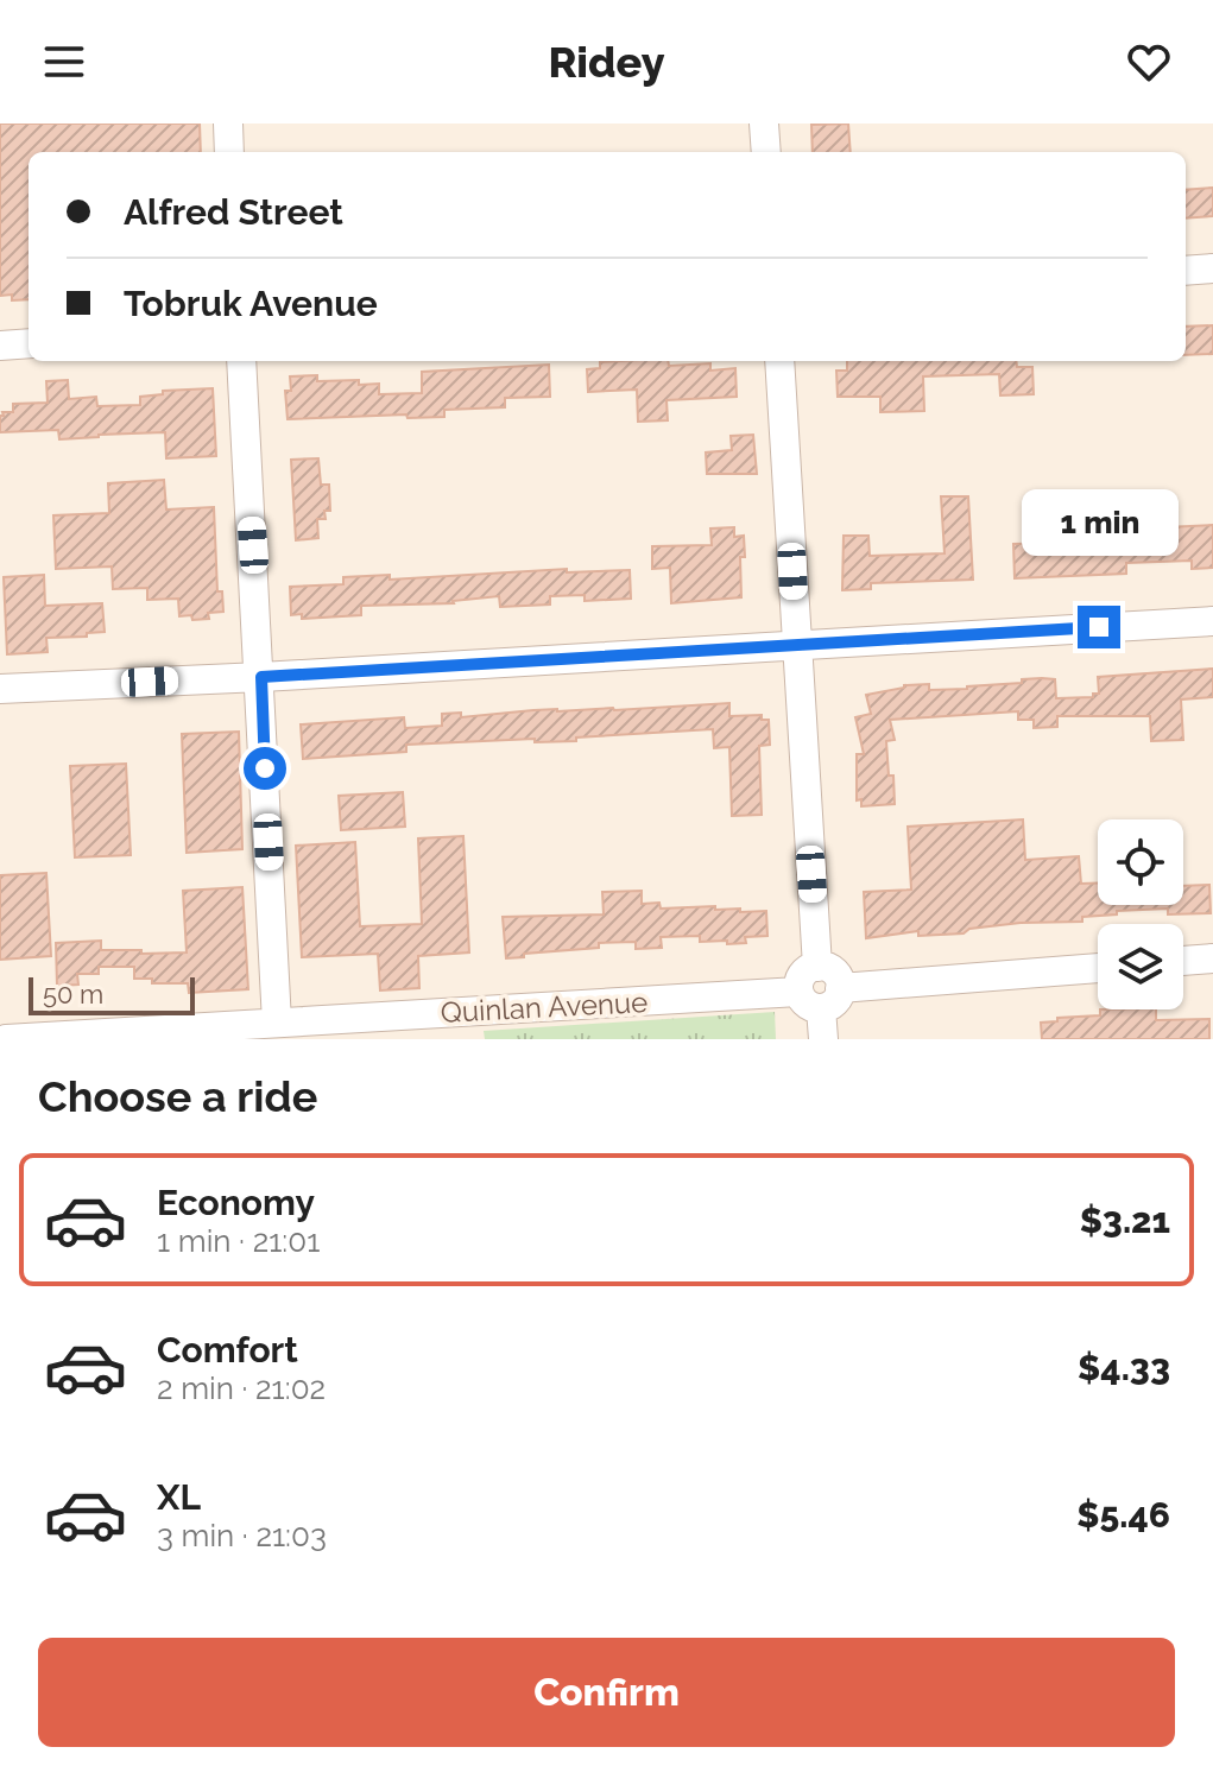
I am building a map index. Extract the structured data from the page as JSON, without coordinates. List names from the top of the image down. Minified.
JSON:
{"streets":{"street":["Quinlan Avenue"]},"scale_bar":"50 m","page":{"header":"Ridey","banner":["Alfred Street","Tobruk Avenue"],"bubble":"1 min","scale":"50 m","heading":"Choose a ride","list":[{"name":"Economy","note":"1 min · 21:01","value":"$3.21"},{"name":"Comfort","note":"2 min · 21:02","value":"$4.33"},{"name":"XL","note":"3 min · 21:03","value":"$5.46"}],"buttons":"Confirm"}}
